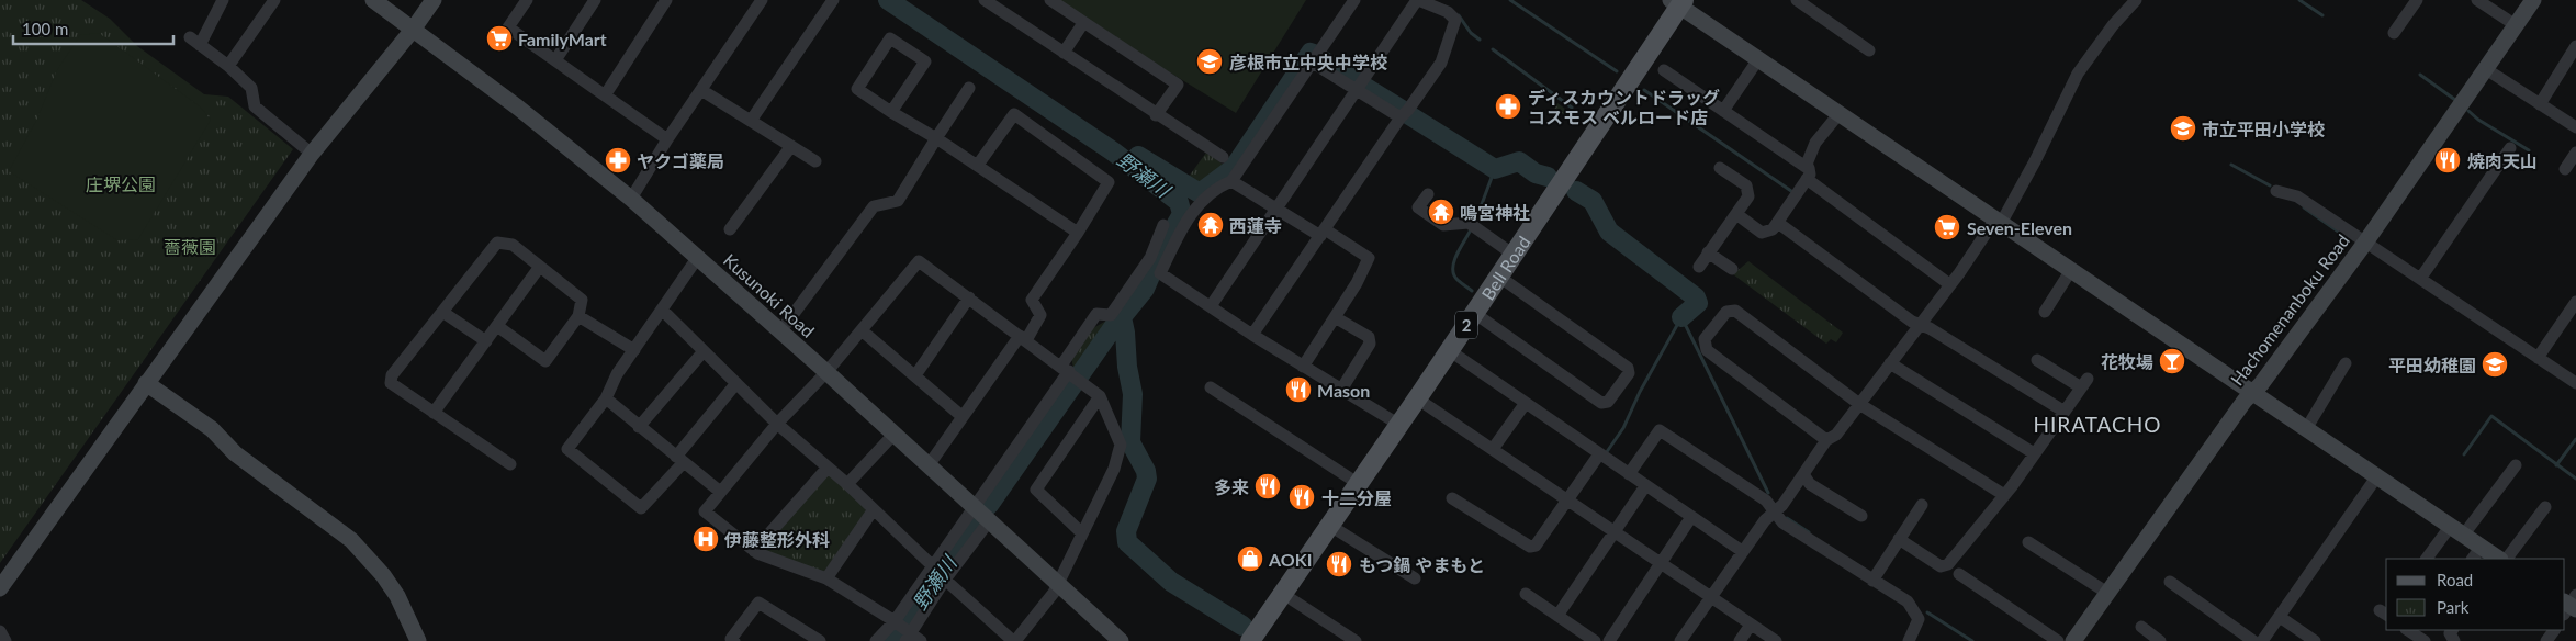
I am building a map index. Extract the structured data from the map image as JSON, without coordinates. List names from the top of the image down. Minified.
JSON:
{"streets":{"main road":["Bell Road","2"],"street":["Kusunoki Road","Hachomenanboku Road"]},"districts":["HIRATACHO"],"water":["野瀬川"],"parks":["庄堺公園","薔薇園"],"places":{"supermarket":["FamilyMart","Seven-Eleven"],"school or university":["彦根市立中央中学校","市立平田小学校","平田幼稚園"],"pharmacy":["ディスカウントドラッグ コスモス ベルロード店","ヤクゴ薬局"],"restaurant":["焼肉天山","Mason","多来","十二分屋","もつ鍋 やまもと"],"temple":["鳴宮神社","西蓮寺"],"bar":["花牧場"],"hospital":["伊藤整形外科"],"shop":["AOKI"]},"legend":["Road","Park"],"scale_bar":"100 m"}
